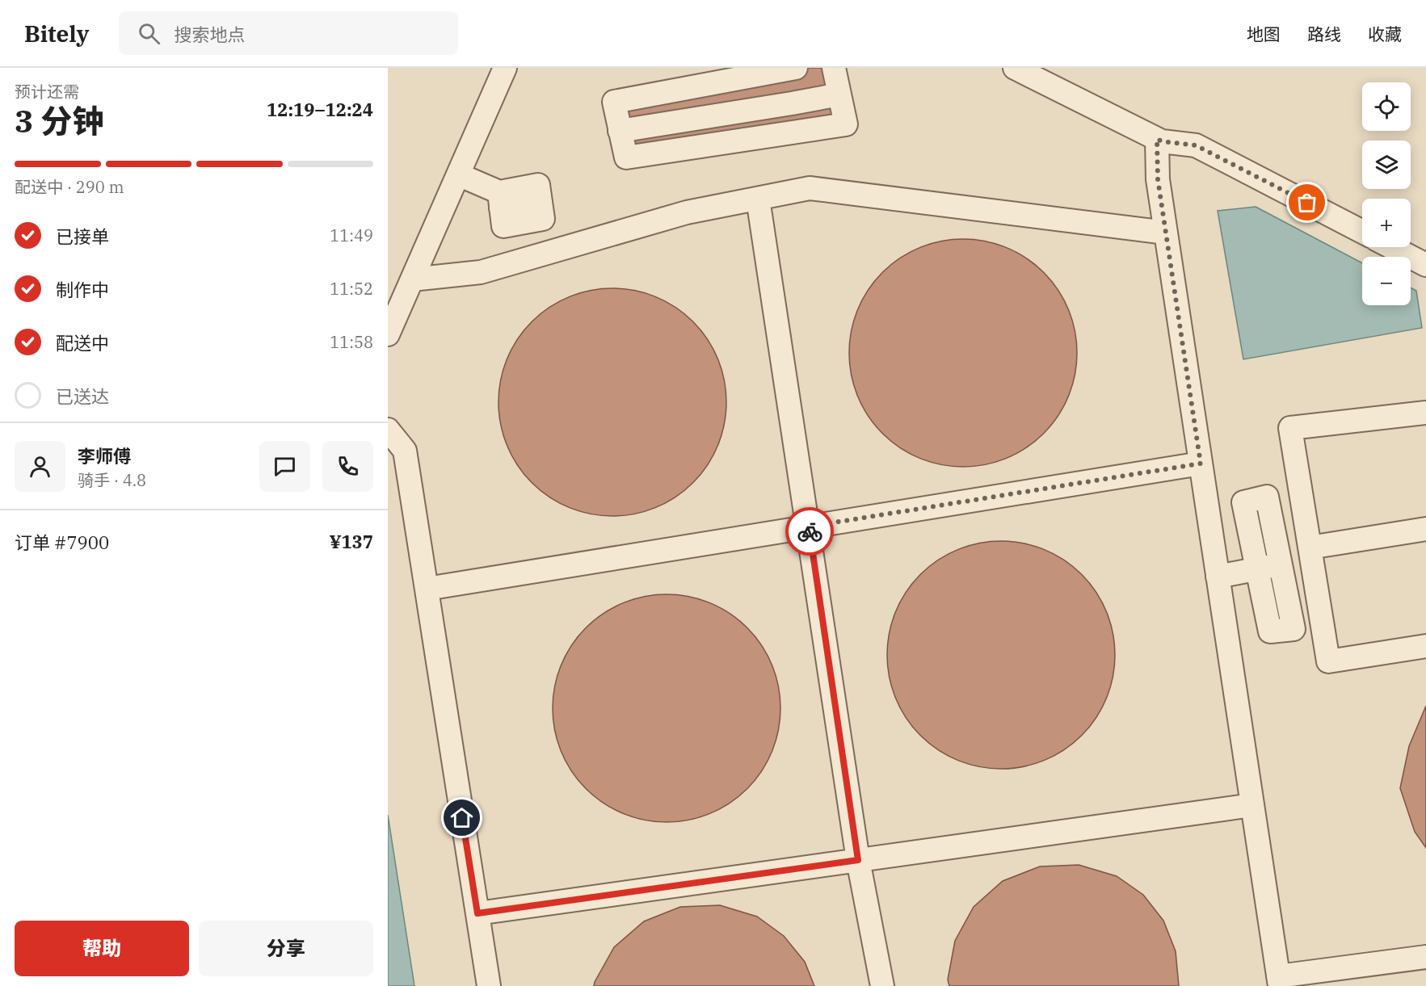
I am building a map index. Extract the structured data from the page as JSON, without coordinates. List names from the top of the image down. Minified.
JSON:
{"page":{"header":"Bitely","search":"搜索地点","nav":["地图","路线","收藏"],"heading":["3 分钟","预计还需","12:19–12:24"],"panel":["李师傅","骑手 · 4.8","订单 #7900","¥137"],"map_buttons":["+","−"],"bar":"配送中 · 290 m","list":[["已接单","11:49"],["制作中","11:52"],["配送中","11:58"],"已送达"],"buttons":["帮助","分享"]}}
